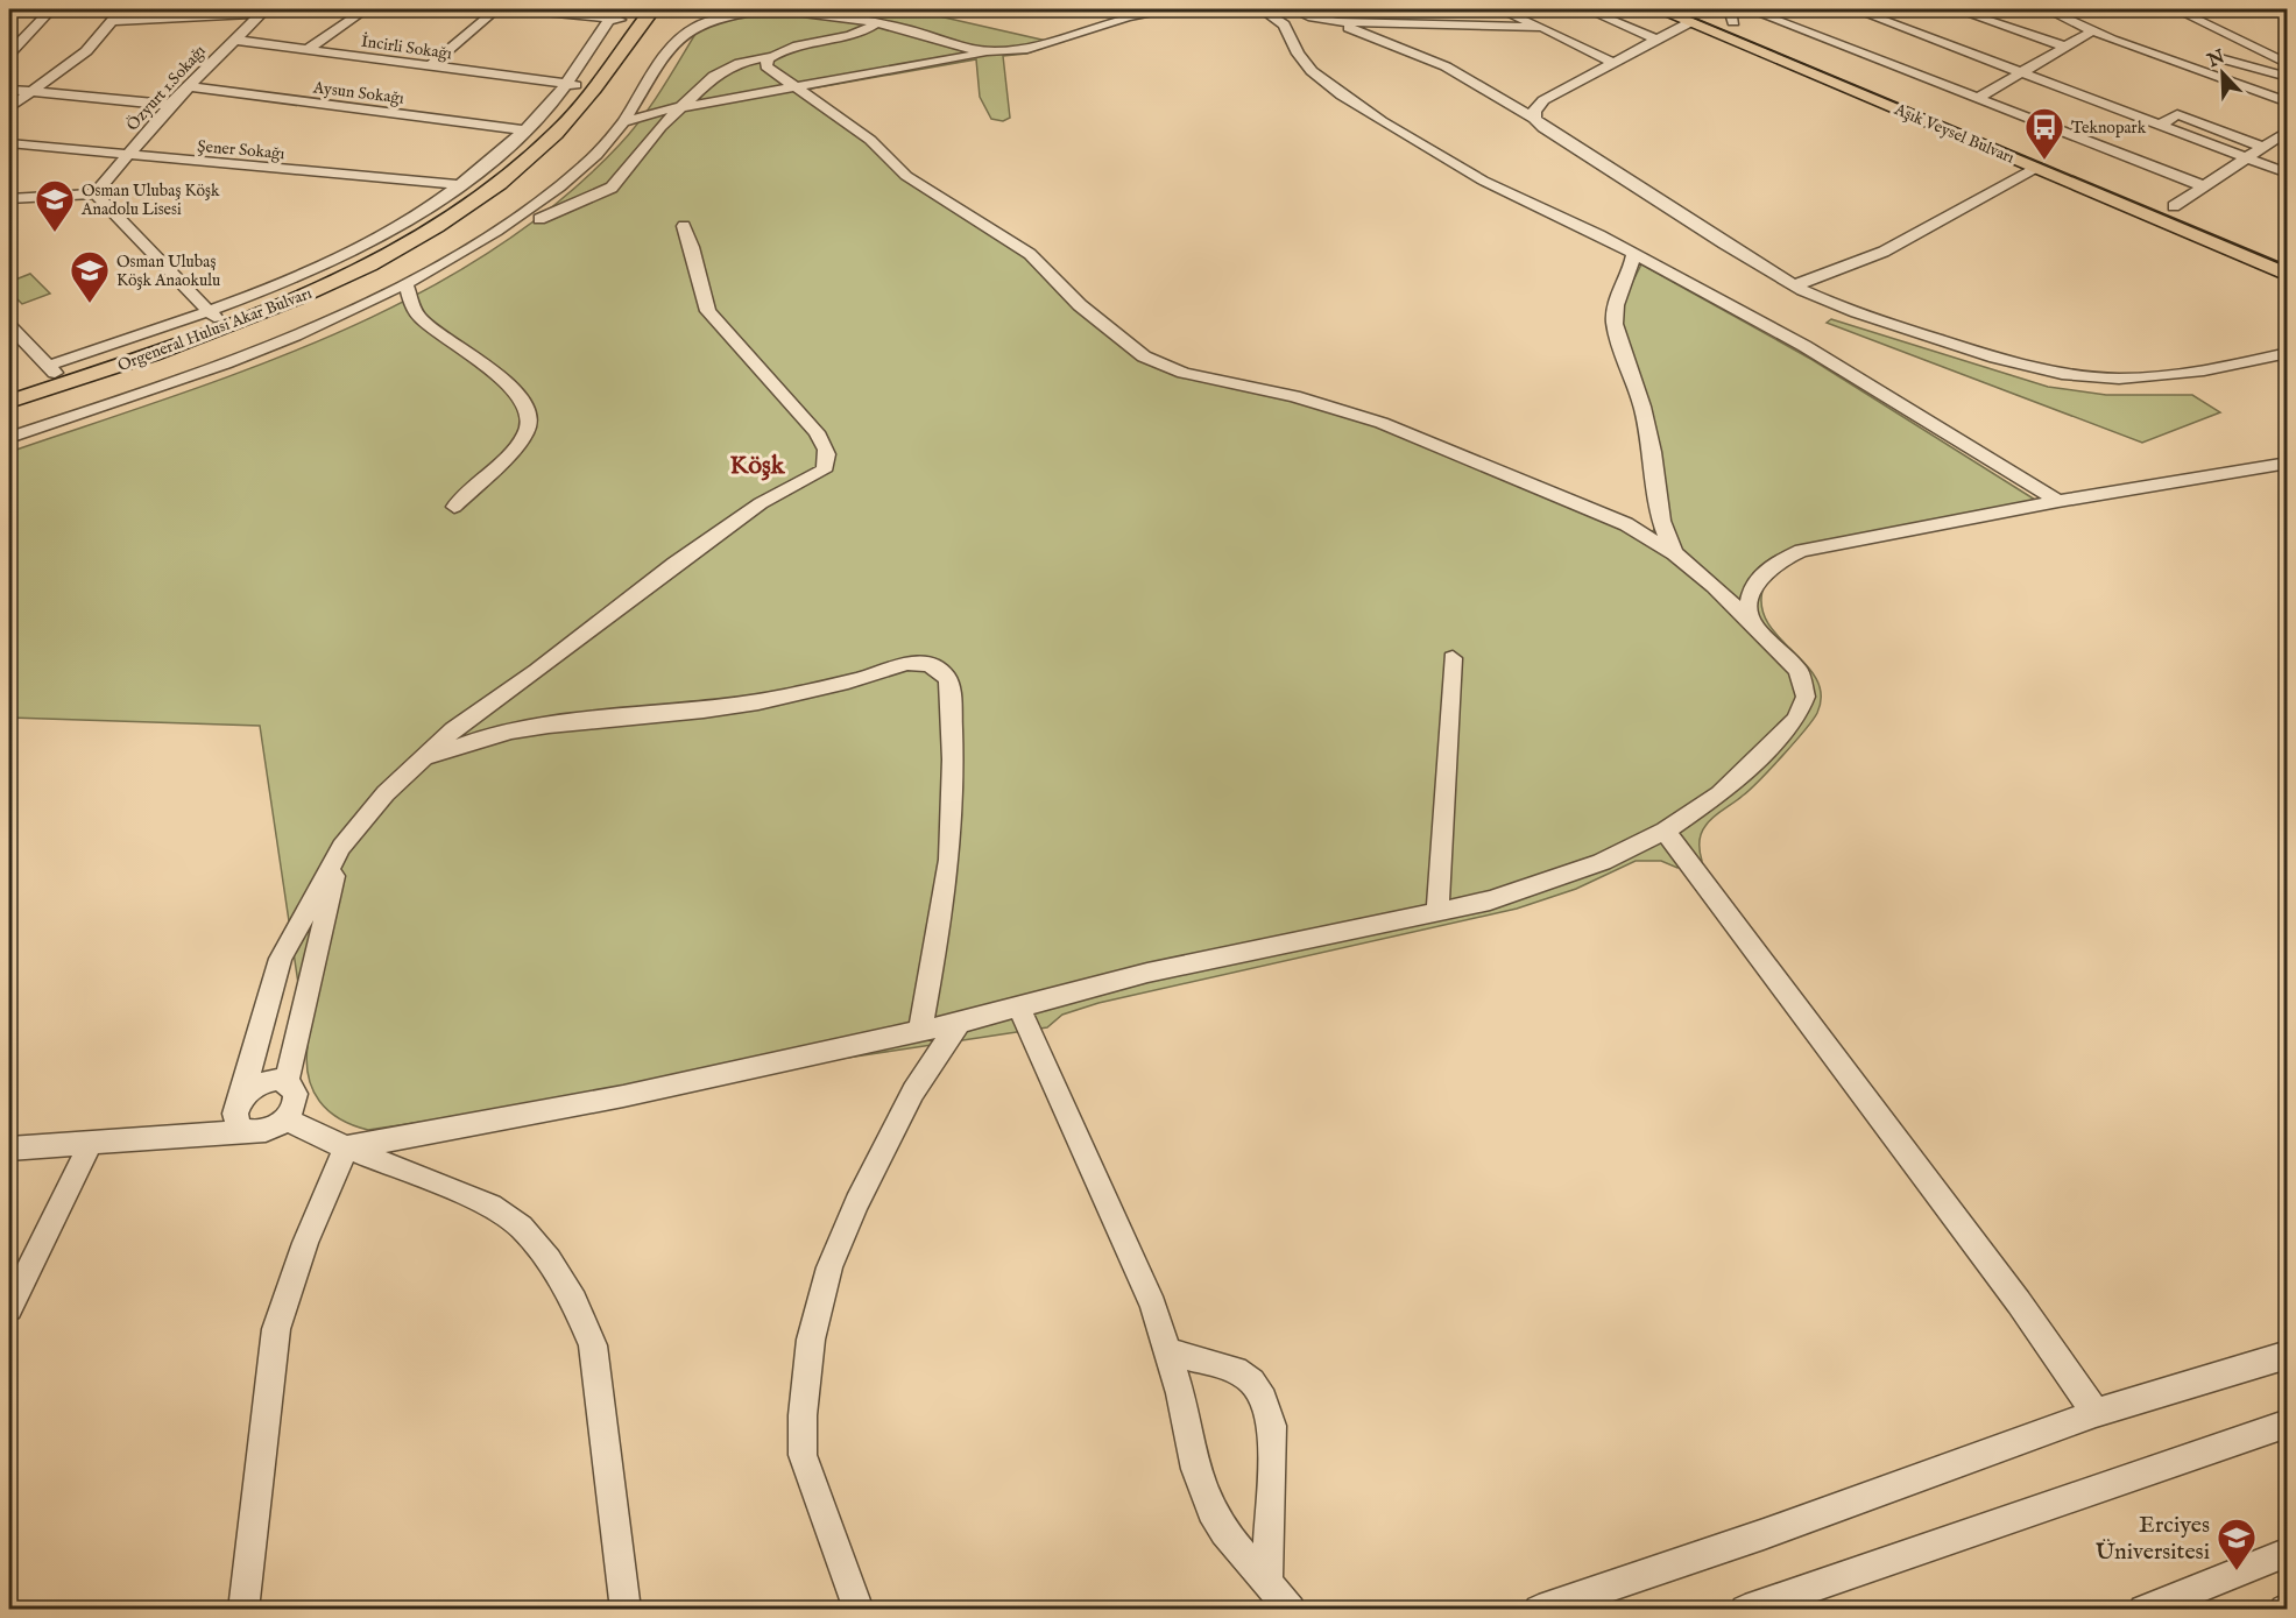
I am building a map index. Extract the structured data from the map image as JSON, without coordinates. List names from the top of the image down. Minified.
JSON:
{"streets":{"main road":["Aşık Veysel Bulvarı","Orgeneral Hulusi Akar Bulvarı"],"street":["İncirli Sokağı","Özyurt 1.Sokağı","Aysun Sokağı","Şener Sokağı"]},"crossings":[["İncirli Sokağı","Özyurt 1.Sokağı"],["İncirli Sokağı","Orgeneral Hulusi Akar Bulvarı"],["Özyurt 1.Sokağı","Aysun Sokağı"],["Özyurt 1.Sokağı","Şener Sokağı"],["Şener Sokağı","Orgeneral Hulusi Akar Bulvarı"]],"districts":["Köşk"],"places":{"bus stop":["Teknopark"],"school or university":["Osman Ulubaş Köşk Anadolu Lisesi","Osman Ulubaş Köşk Anaokulu","Erciyes Üniversitesi"]},"north":"top left"}
